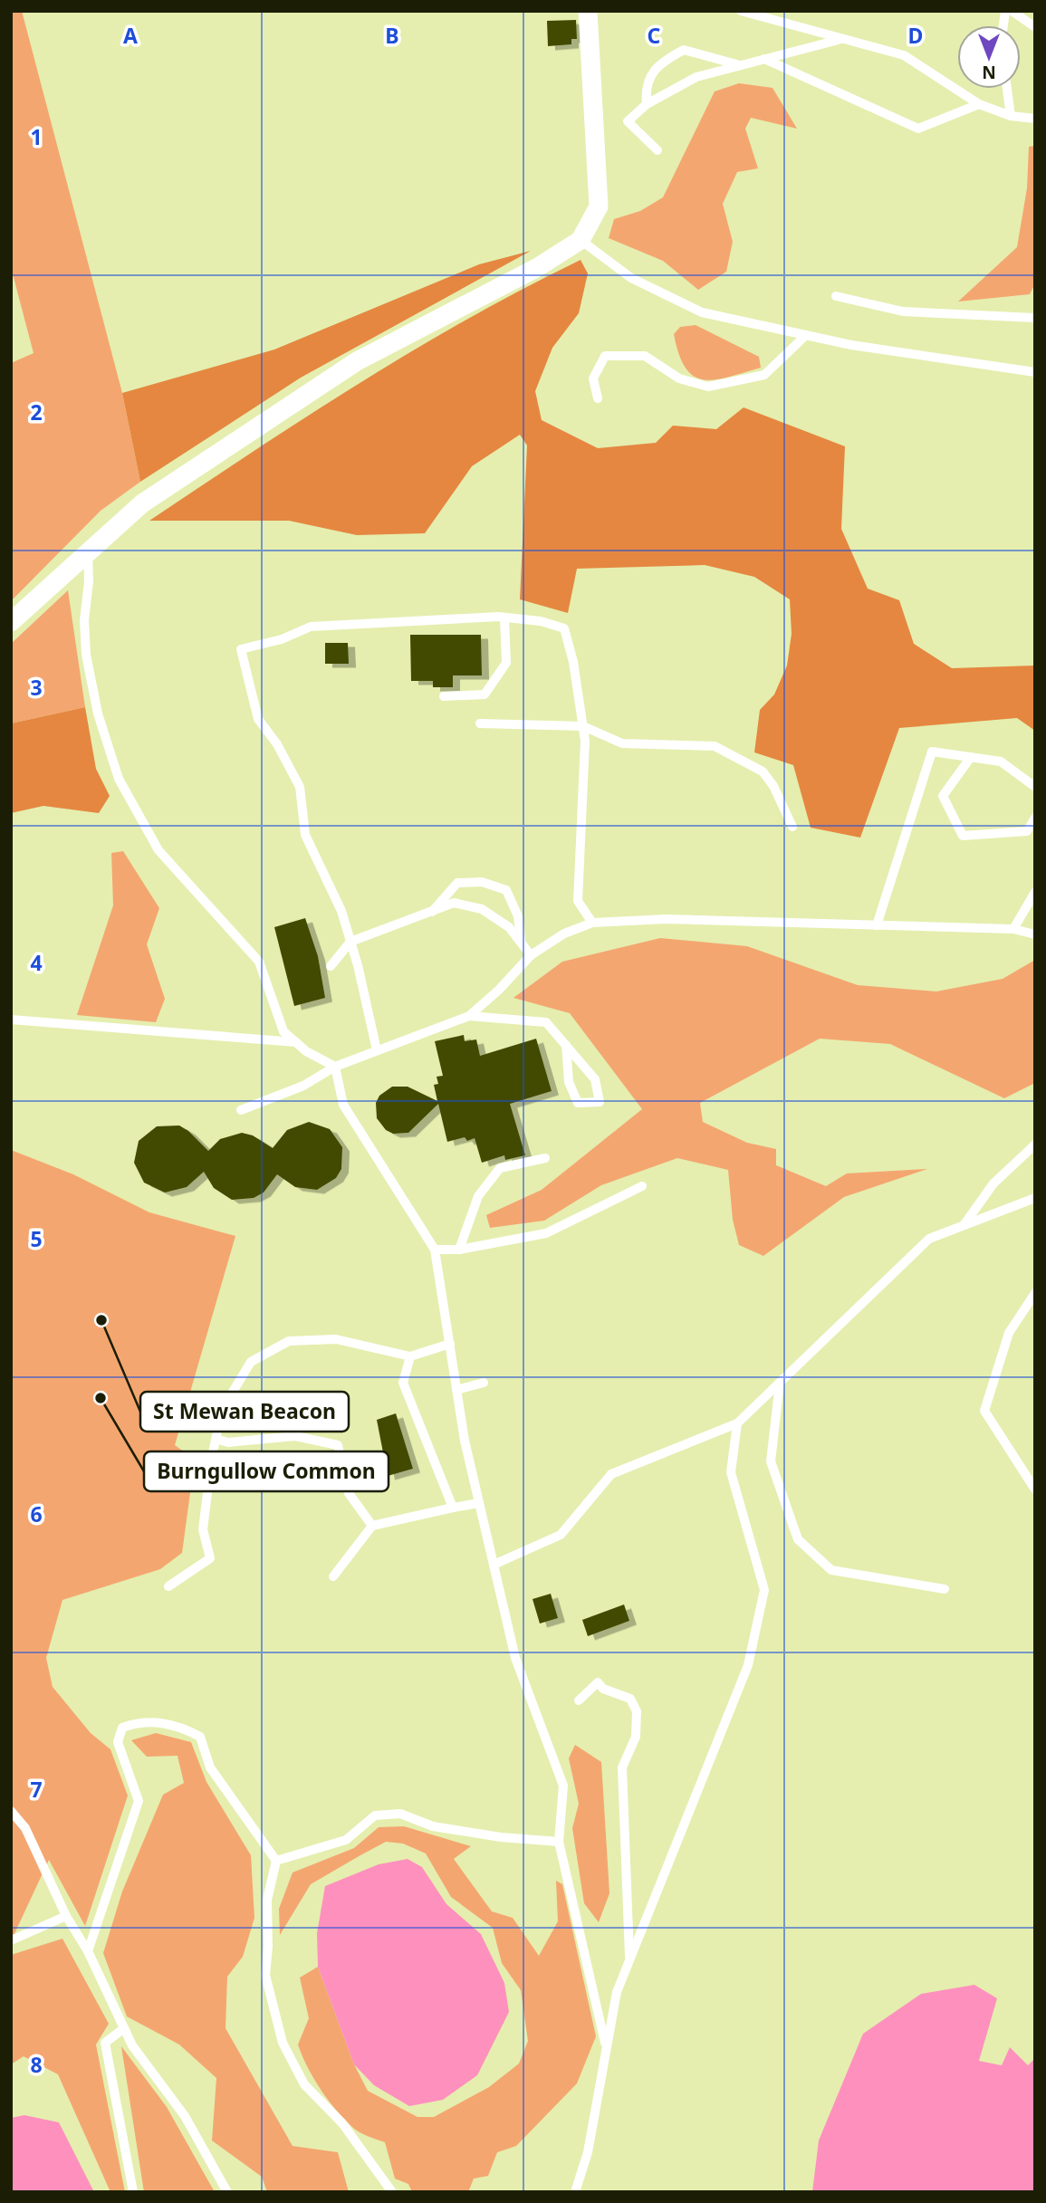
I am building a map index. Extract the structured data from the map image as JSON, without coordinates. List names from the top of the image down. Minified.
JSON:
{"places":["St Mewan Beacon","Burngullow Common"],"north":"bottom","grid":{"columns":["A","B","C","D"],"rows":["1","2","3","4","5","6","7","8"]}}
